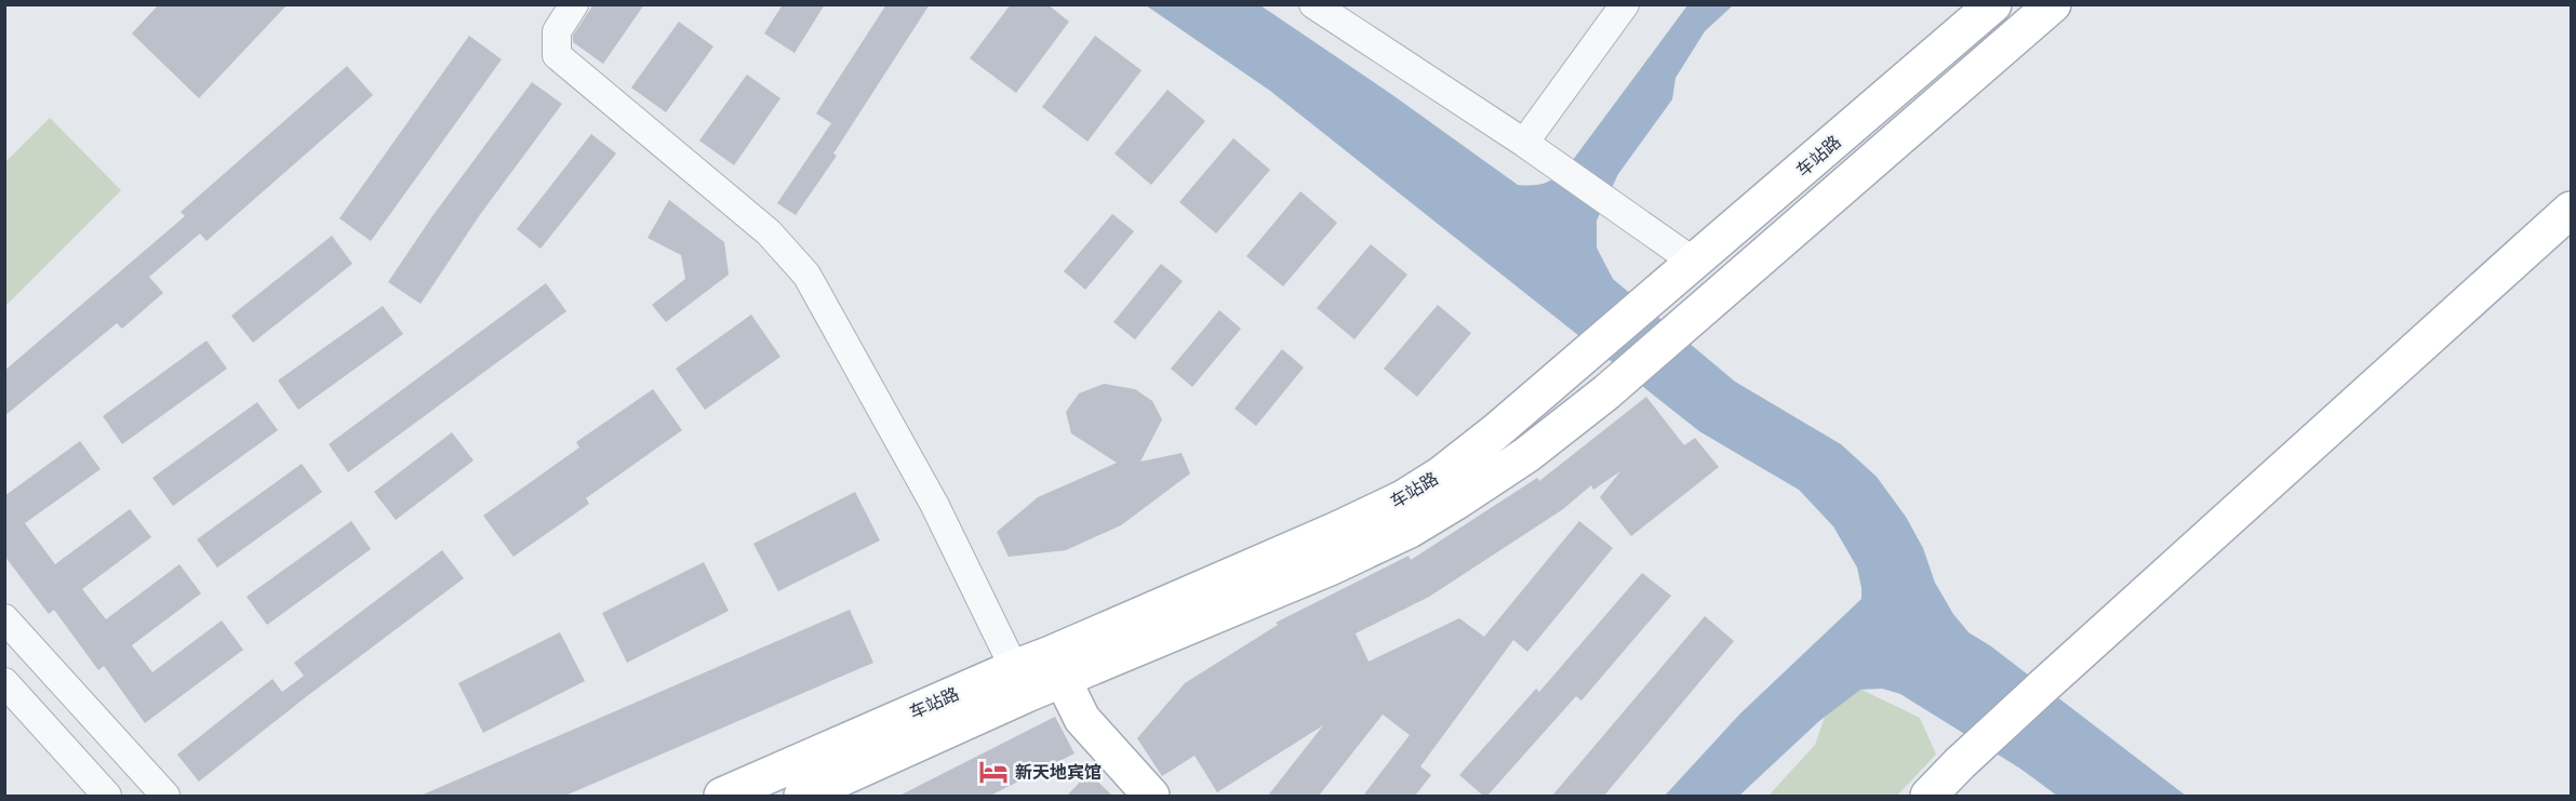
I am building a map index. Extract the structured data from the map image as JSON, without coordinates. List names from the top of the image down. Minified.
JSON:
{"streets":{"main road":["车站路"]},"places":{"hotel":["新天地宾馆"]}}
